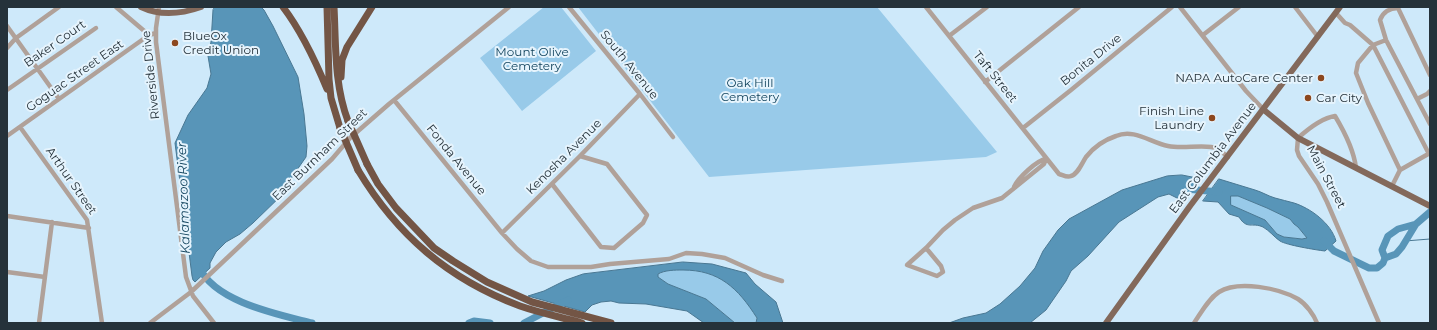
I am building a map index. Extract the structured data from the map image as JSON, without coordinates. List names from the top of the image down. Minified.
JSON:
{"streets":{"main road":["East Columbia Avenue","Main Street"],"street":["Baker Court","Bonita Drive","South Avenue","Riverside Drive","Goguac Street East","Taft Street","East Burnham Street","Kenosha Avenue","Fonda Avenue","Arthur Street"]},"crossings":[["Bonita Drive","Taft Street"],["South Avenue","Kenosha Avenue"],["Riverside Drive","Goguac Street East"],["Riverside Drive","East Burnham Street"],["Goguac Street East","Arthur Street"],["Taft Street","East Columbia Avenue"],["East Burnham Street","Fonda Avenue"],["Kenosha Avenue","Fonda Avenue"],["East Columbia Avenue","Main Street"]],"water":["Kalamazoo River"],"parks":["Mount Olive Cemetery","Oak Hill Cemetery"],"places":["BlueOx Credit Union","NAPA AutoCare Center","Car City","Finish Line Laundry"]}
